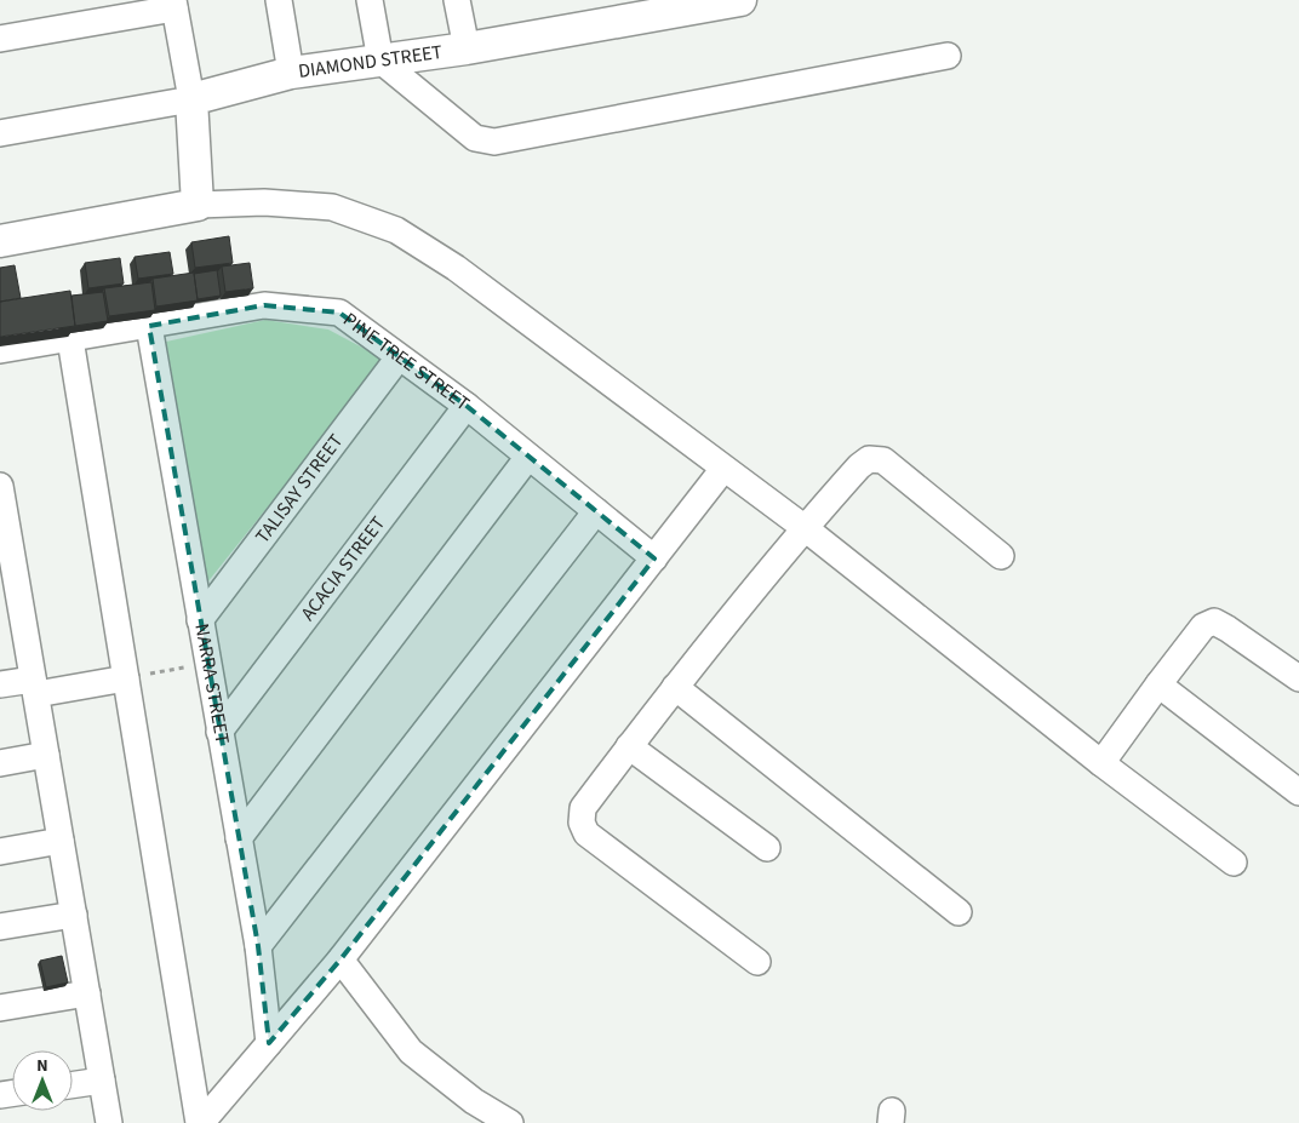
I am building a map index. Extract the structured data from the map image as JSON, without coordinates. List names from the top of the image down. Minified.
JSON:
{"streets":{"street":["DIAMOND STREET","PINE TREE STREET","TALISAY STREET","ACACIA STREET","NARRA STREET"]},"crossings":[["PINE TREE STREET","TALISAY STREET"],["PINE TREE STREET","ACACIA STREET"],["PINE TREE STREET","NARRA STREET"],["TALISAY STREET","NARRA STREET"],["ACACIA STREET","NARRA STREET"]],"north":"top"}
